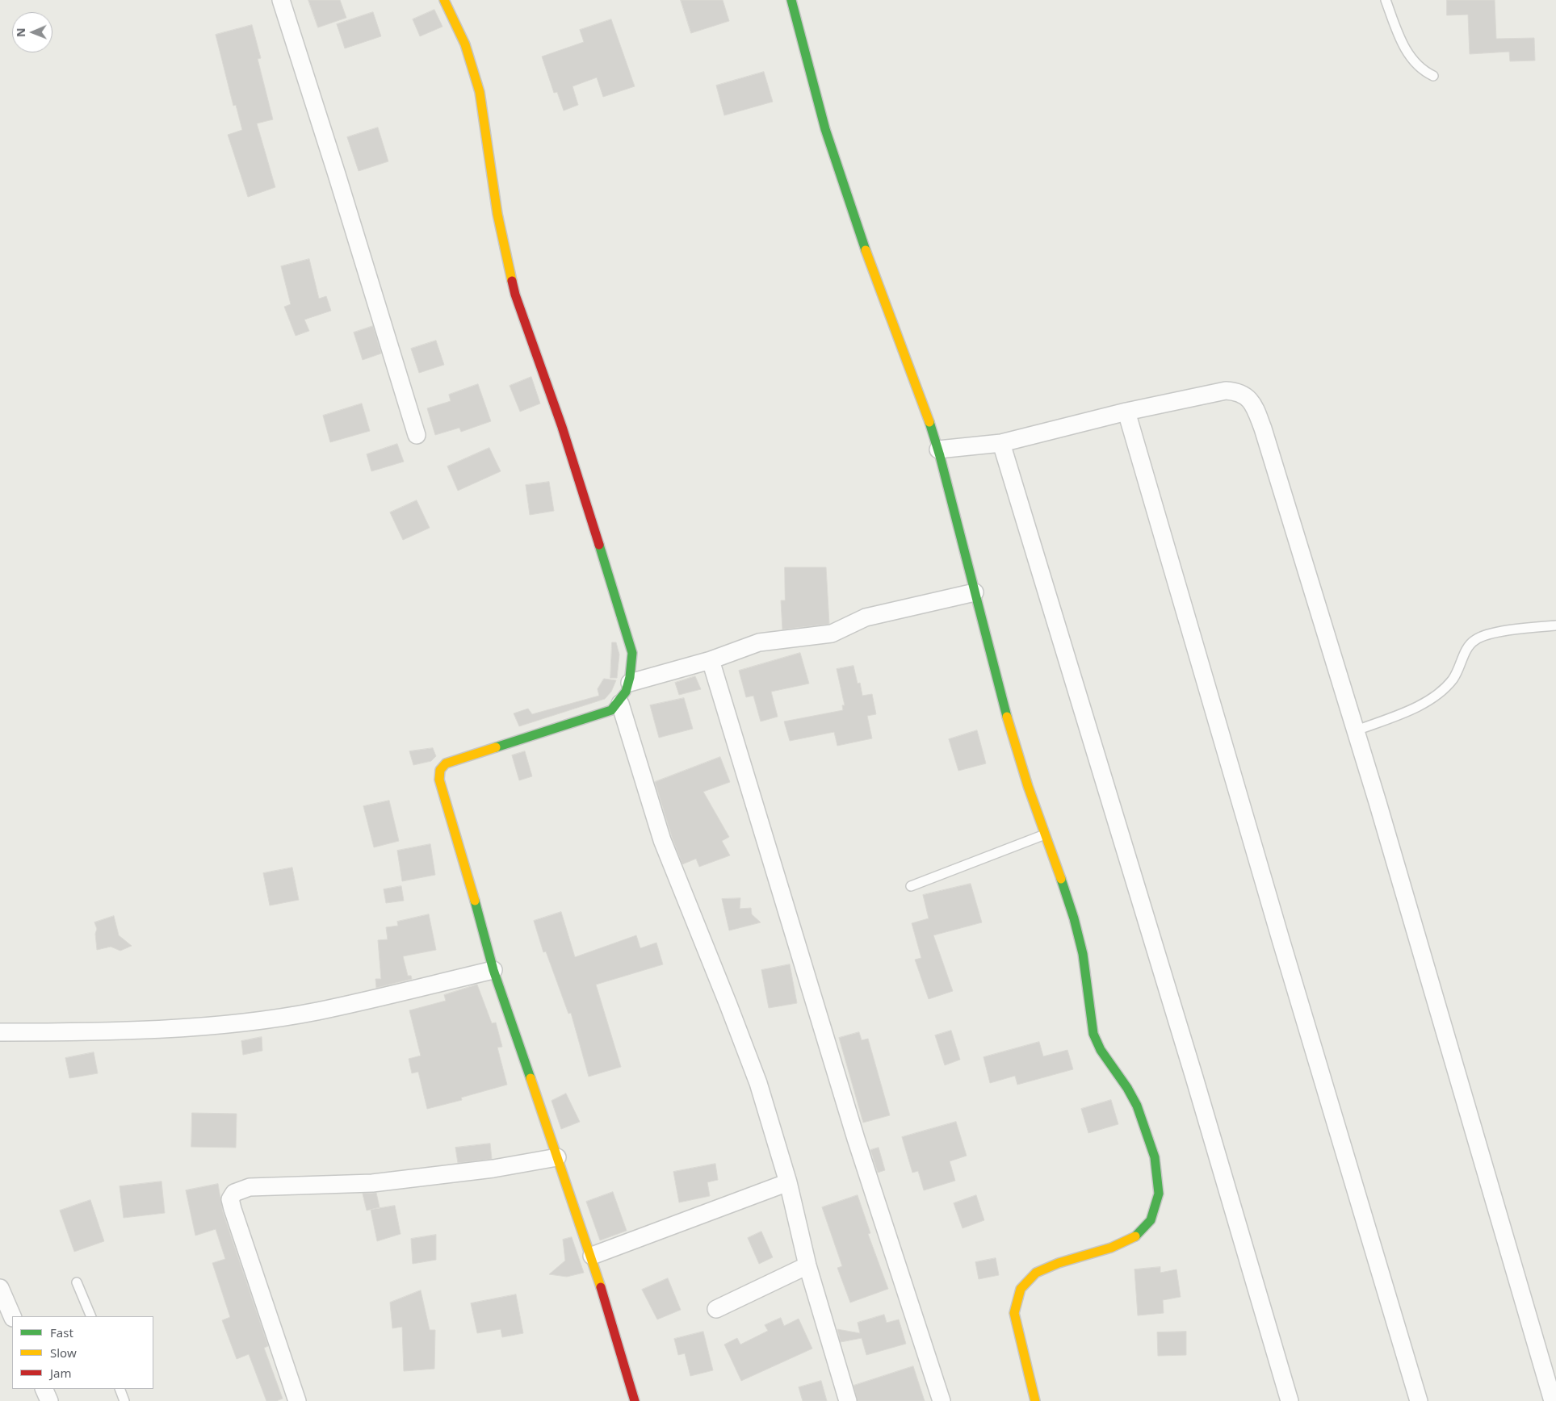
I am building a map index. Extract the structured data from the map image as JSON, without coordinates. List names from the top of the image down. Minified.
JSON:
{"legend":["Fast","Slow","Jam"],"north":"left"}
